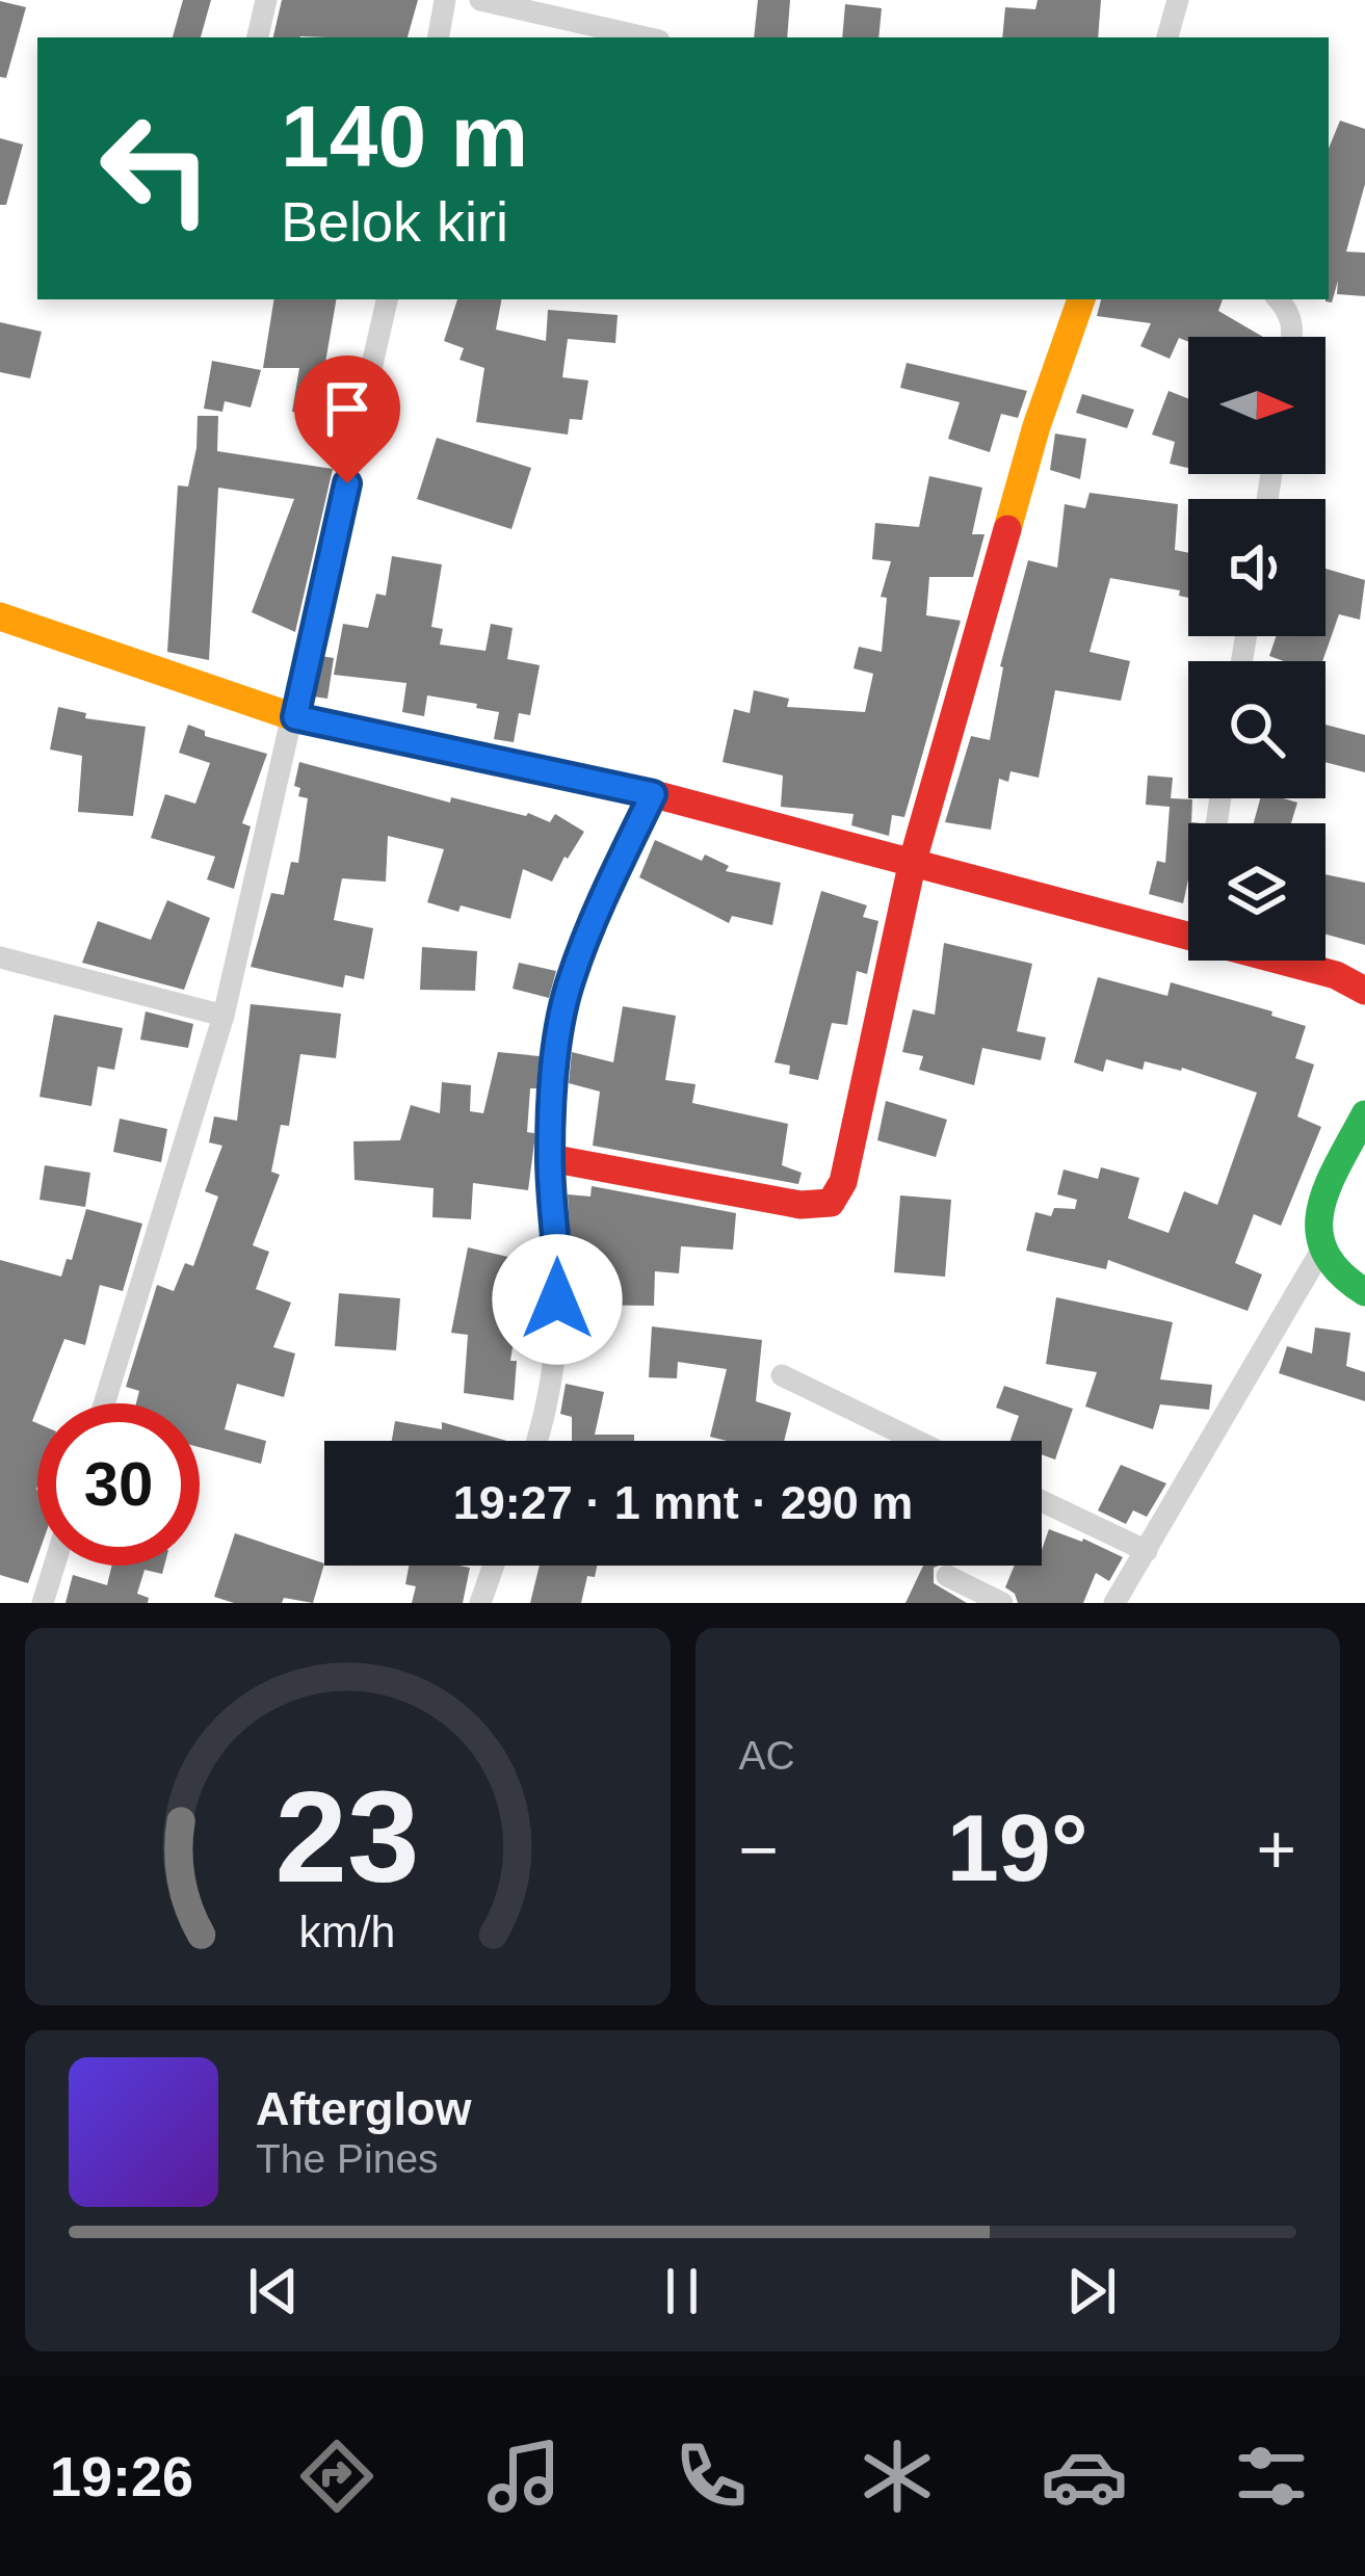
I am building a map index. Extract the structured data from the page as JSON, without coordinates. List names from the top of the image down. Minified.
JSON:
{"north":"right","page":{"turn":["140 m","Belok kiri"],"limit":"30","trip":"19:27 · 1 mnt · 290 m","tile":"AC","heat":["−","19°","+"],"song":["Afterglow","The Pines"],"tabs":"19:26","gauge":["23","km/h"]}}
